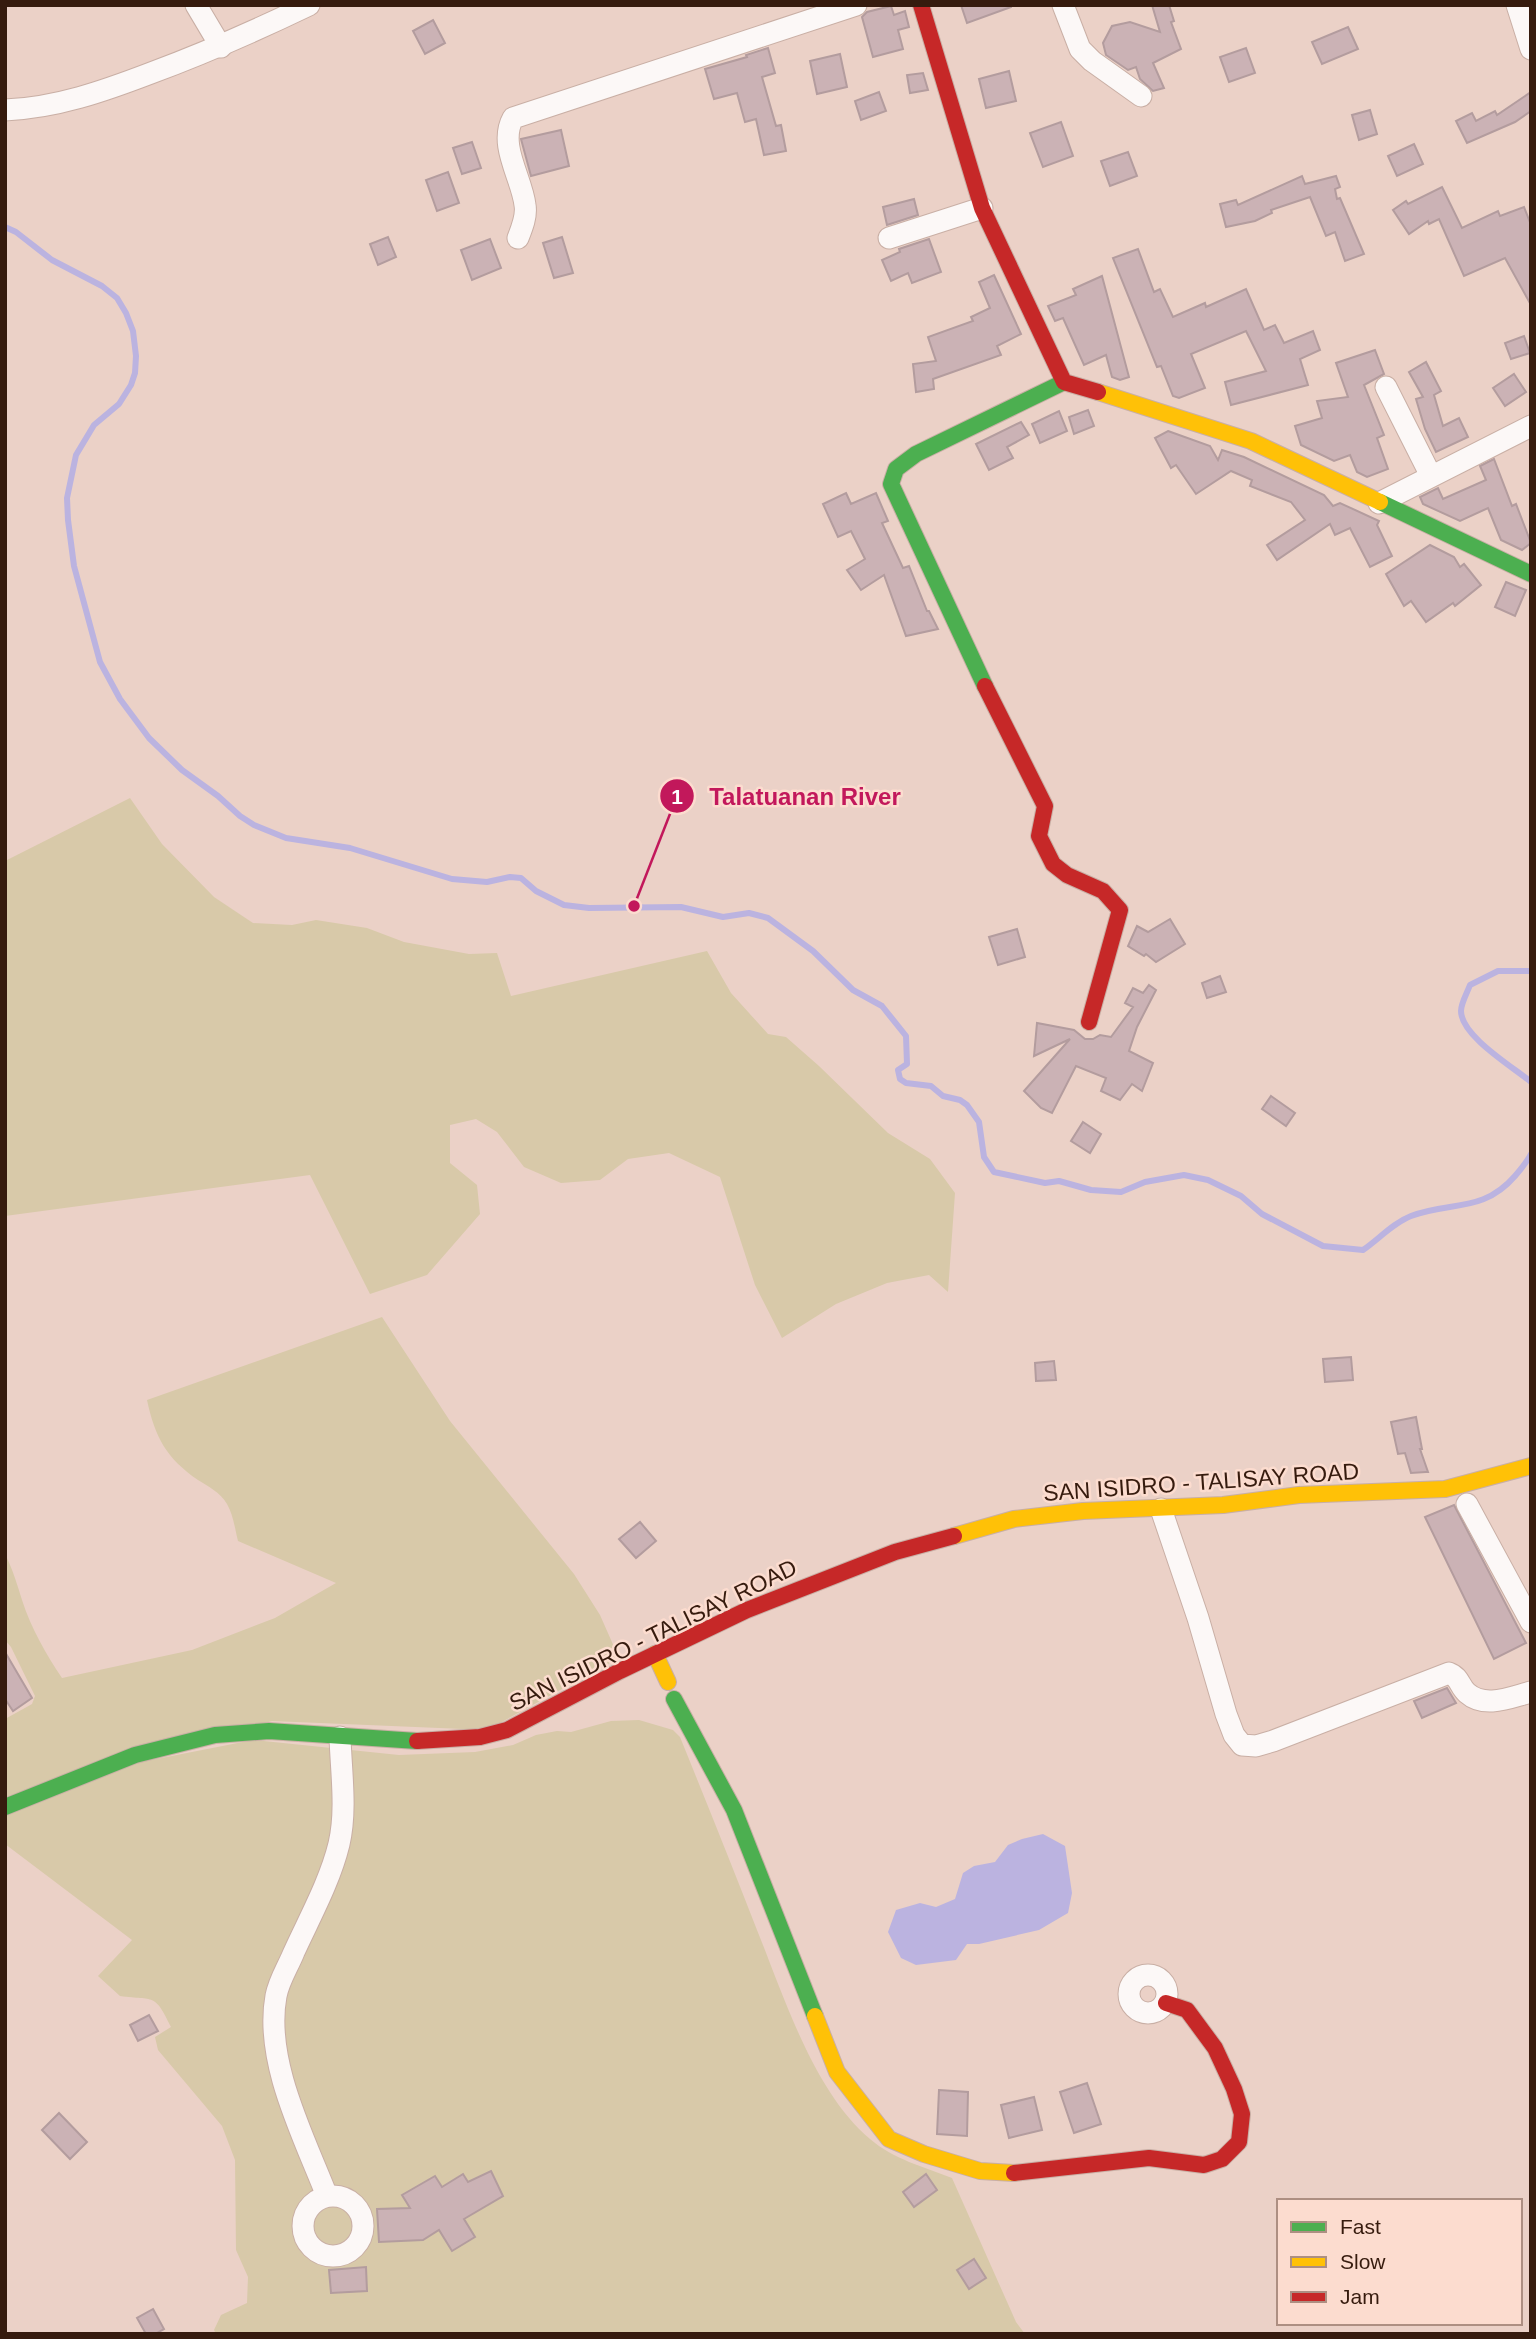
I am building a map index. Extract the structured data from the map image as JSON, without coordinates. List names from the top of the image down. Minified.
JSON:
{"streets":{"street":["SAN ISIDRO - TALISAY ROAD"]},"places":["Talatuanan River"],"legend":["Fast","Slow","Jam"]}
